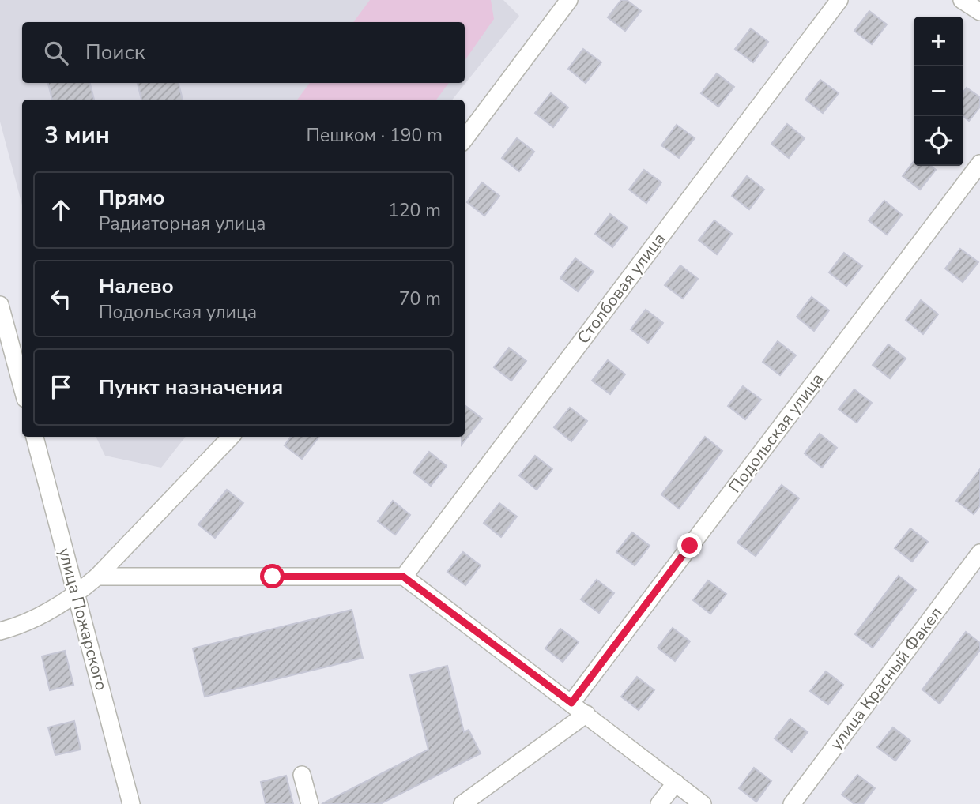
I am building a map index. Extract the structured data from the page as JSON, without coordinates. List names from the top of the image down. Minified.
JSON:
{"streets":{"street":["Столбовая улица","Подольская улица","улица Пожарского","улица Красный Факел"]},"page":{"map_buttons":["+","−"],"search":"Поиск","heading":["3 мин","Пешком · 190 m"],"list":[["Прямо","Радиаторная улица","120 m"],["Налево","Подольская улица","70 m"],"Пункт назначения"]}}
